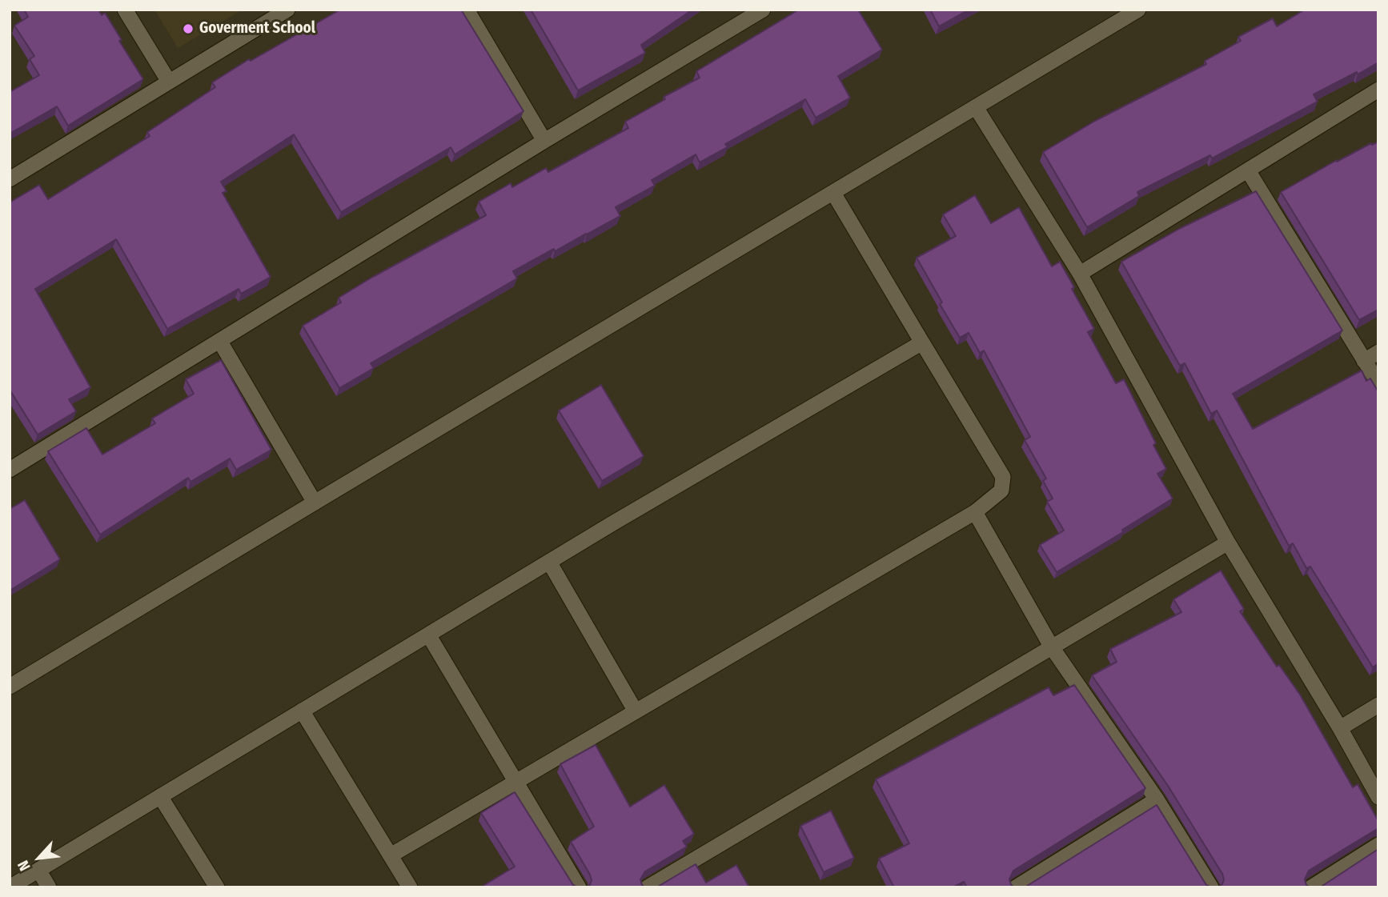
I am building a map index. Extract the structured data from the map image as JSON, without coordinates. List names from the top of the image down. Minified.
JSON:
{"places":["Goverment School"],"north":"bottom left"}
